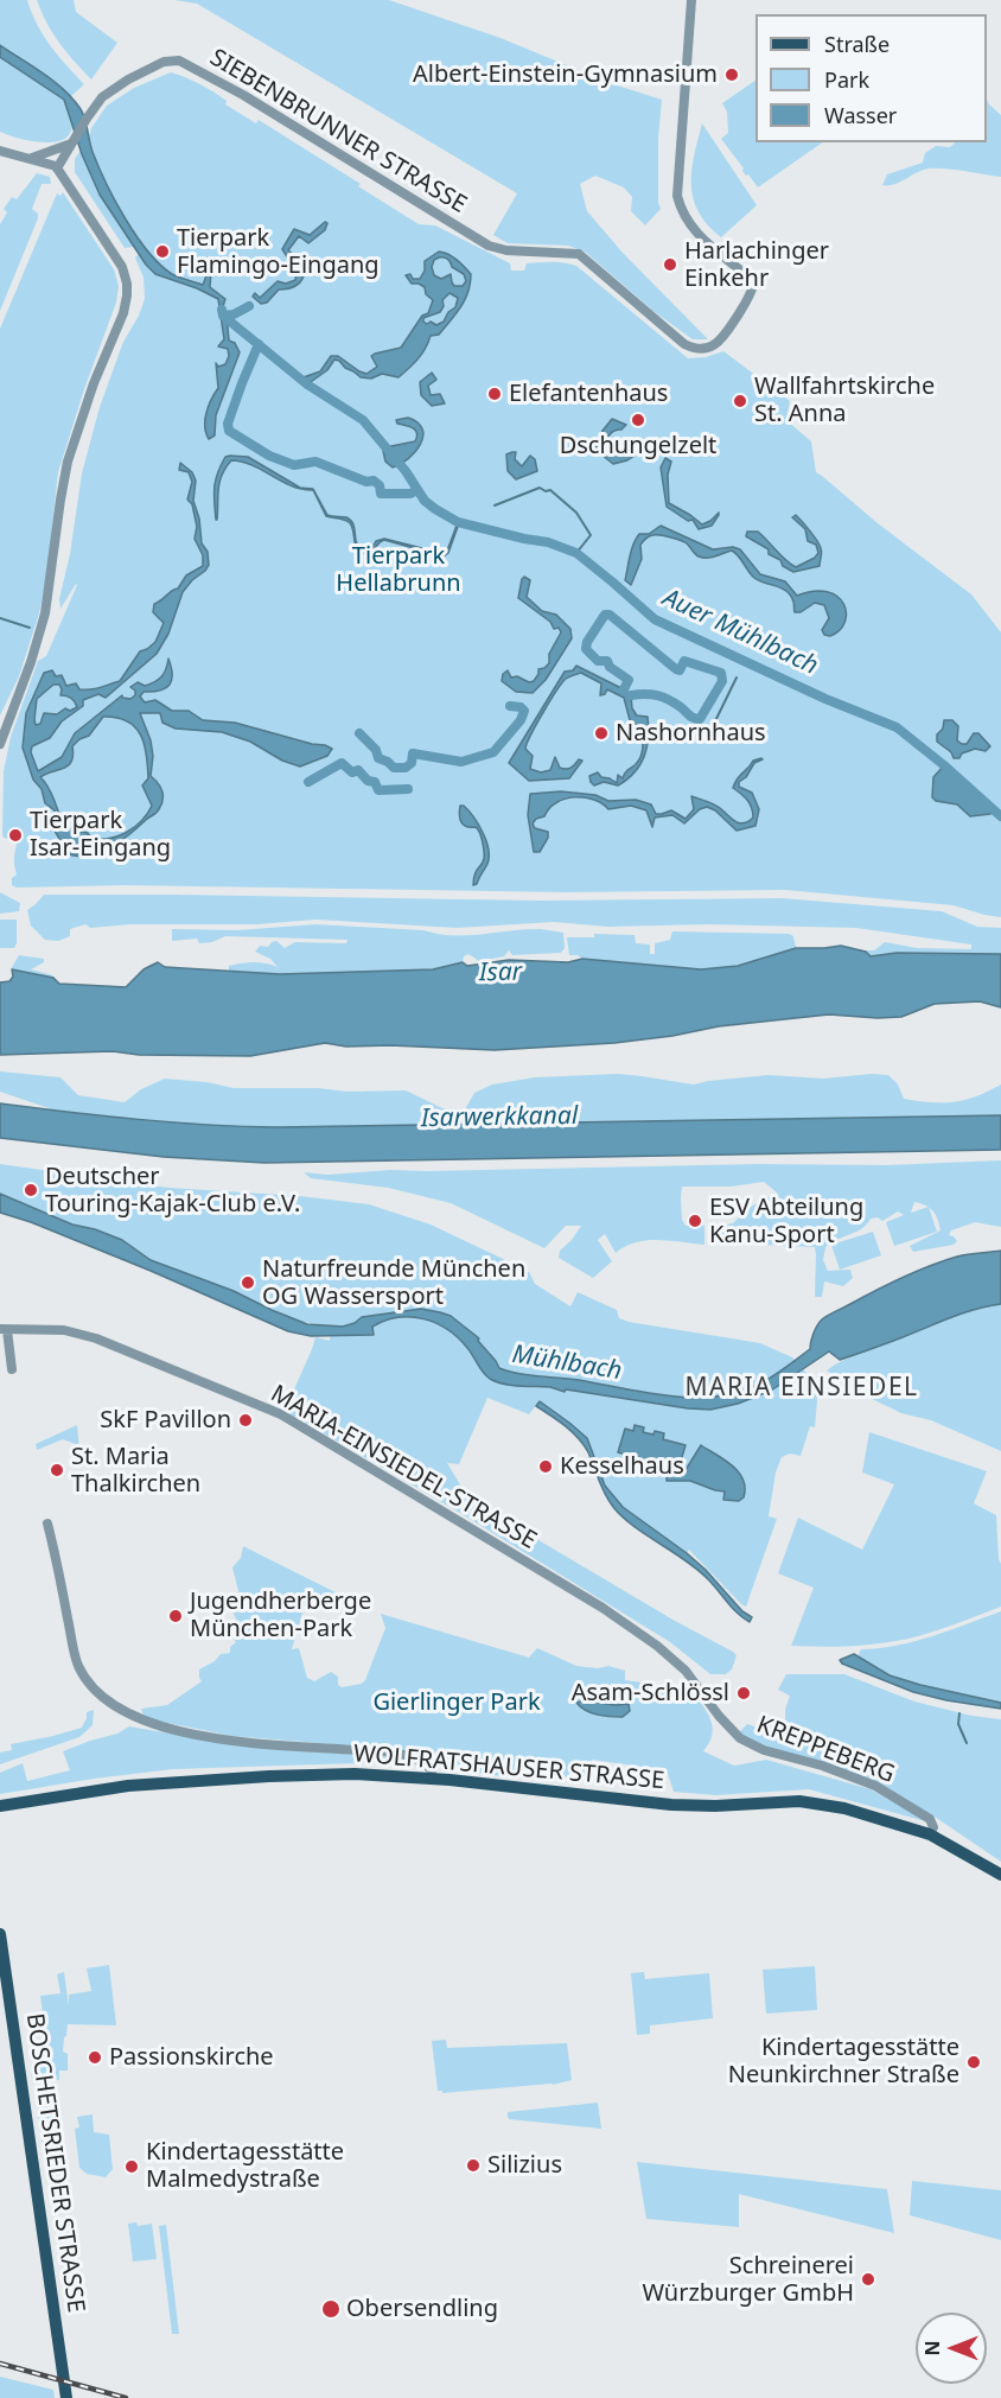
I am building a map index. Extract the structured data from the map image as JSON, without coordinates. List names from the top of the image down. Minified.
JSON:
{"streets":{"main road":["WOLFRATSHAUSER STRASSE","BOSCHETSRIEDER STRASSE"],"street":["SIEBENBRUNNER STRASSE","MARIA-EINSIEDEL-STRASSE","KREPPEBERG"]},"crossings":[["MARIA-EINSIEDEL-STRASSE","KREPPEBERG"],["KREPPEBERG","WOLFRATSHAUSER STRASSE"]],"districts":["MARIA EINSIEDEL"],"water":["Auer Mühlbach","Isar","Isarwerkkanal","Mühlbach"],"parks":["Tierpark Hellabrunn","Gierlinger Park"],"places":["Albert-Einstein-Gymnasium","Tierpark Flamingo-Eingang","Harlachinger Einkehr","Elefantenhaus","Wallfahrtskirche St. Anna","Dschungelzelt","Nashornhaus","Tierpark Isar-Eingang","Deutscher Touring-Kajak-Club e.V.","ESV Abteilung Kanu-Sport","Naturfreunde München OG Wassersport","SkF Pavillon","Kesselhaus","St. Maria Thalkirchen","Jugendherberge München-Park","Asam-Schlössl","Passionskirche","Kindertagesstätte Neunkirchner Straße","Silizius","Kindertagesstätte Malmedystraße","Schreinerei Würzburger GmbH","Obersendling"],"legend":["Straße","Park","Wasser"],"north":"left"}
